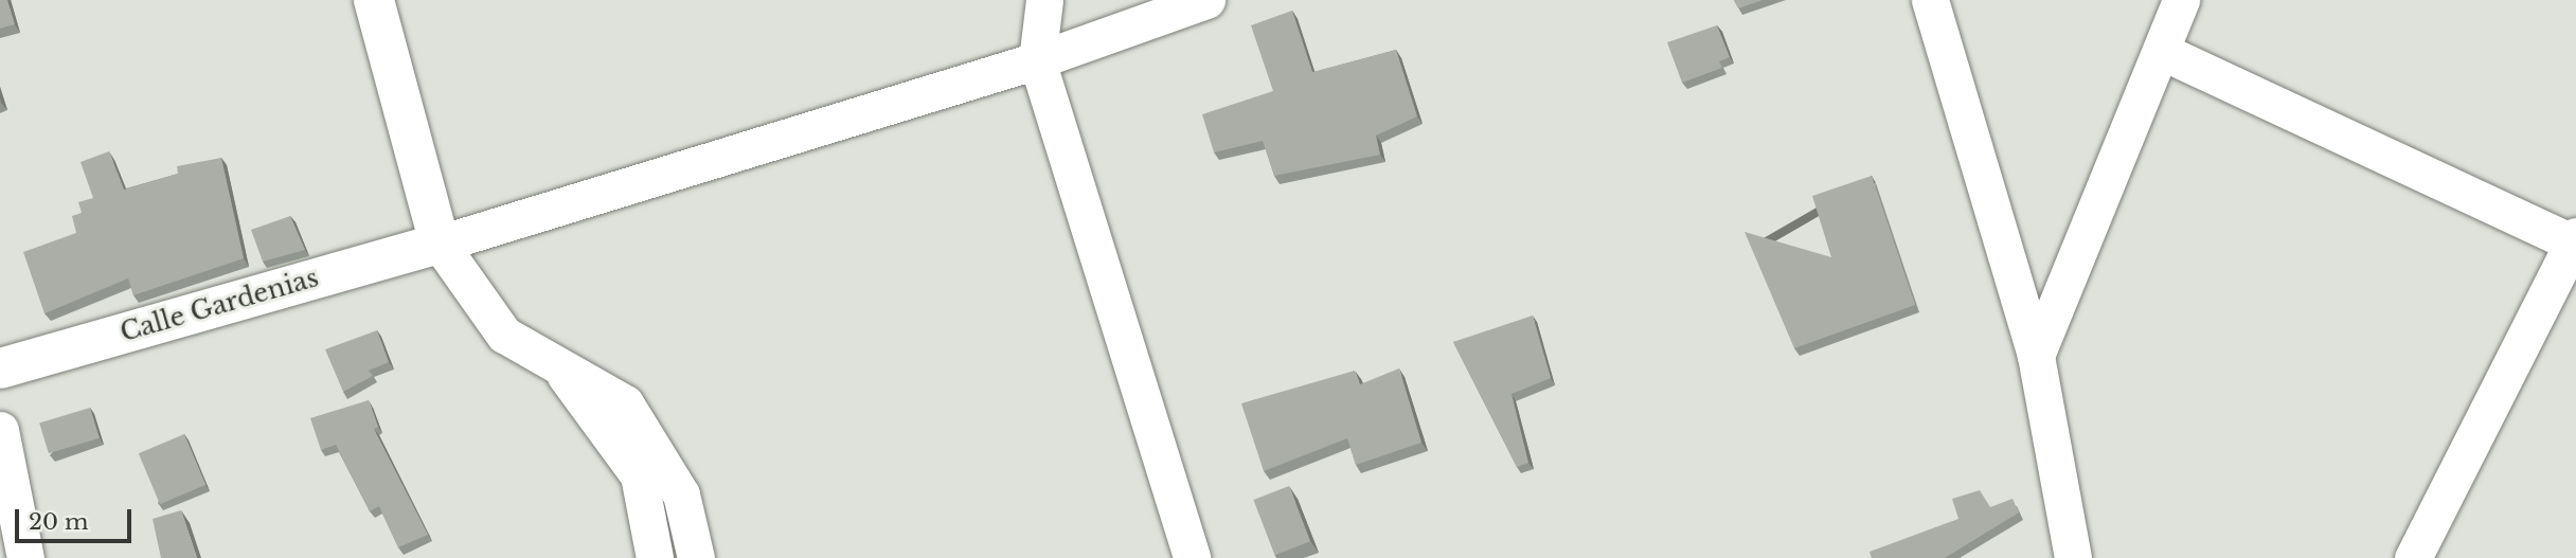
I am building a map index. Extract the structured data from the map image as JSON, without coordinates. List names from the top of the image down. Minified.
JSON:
{"streets":{"street":["Calle Gardenias"]},"scale_bar":"20 m"}
